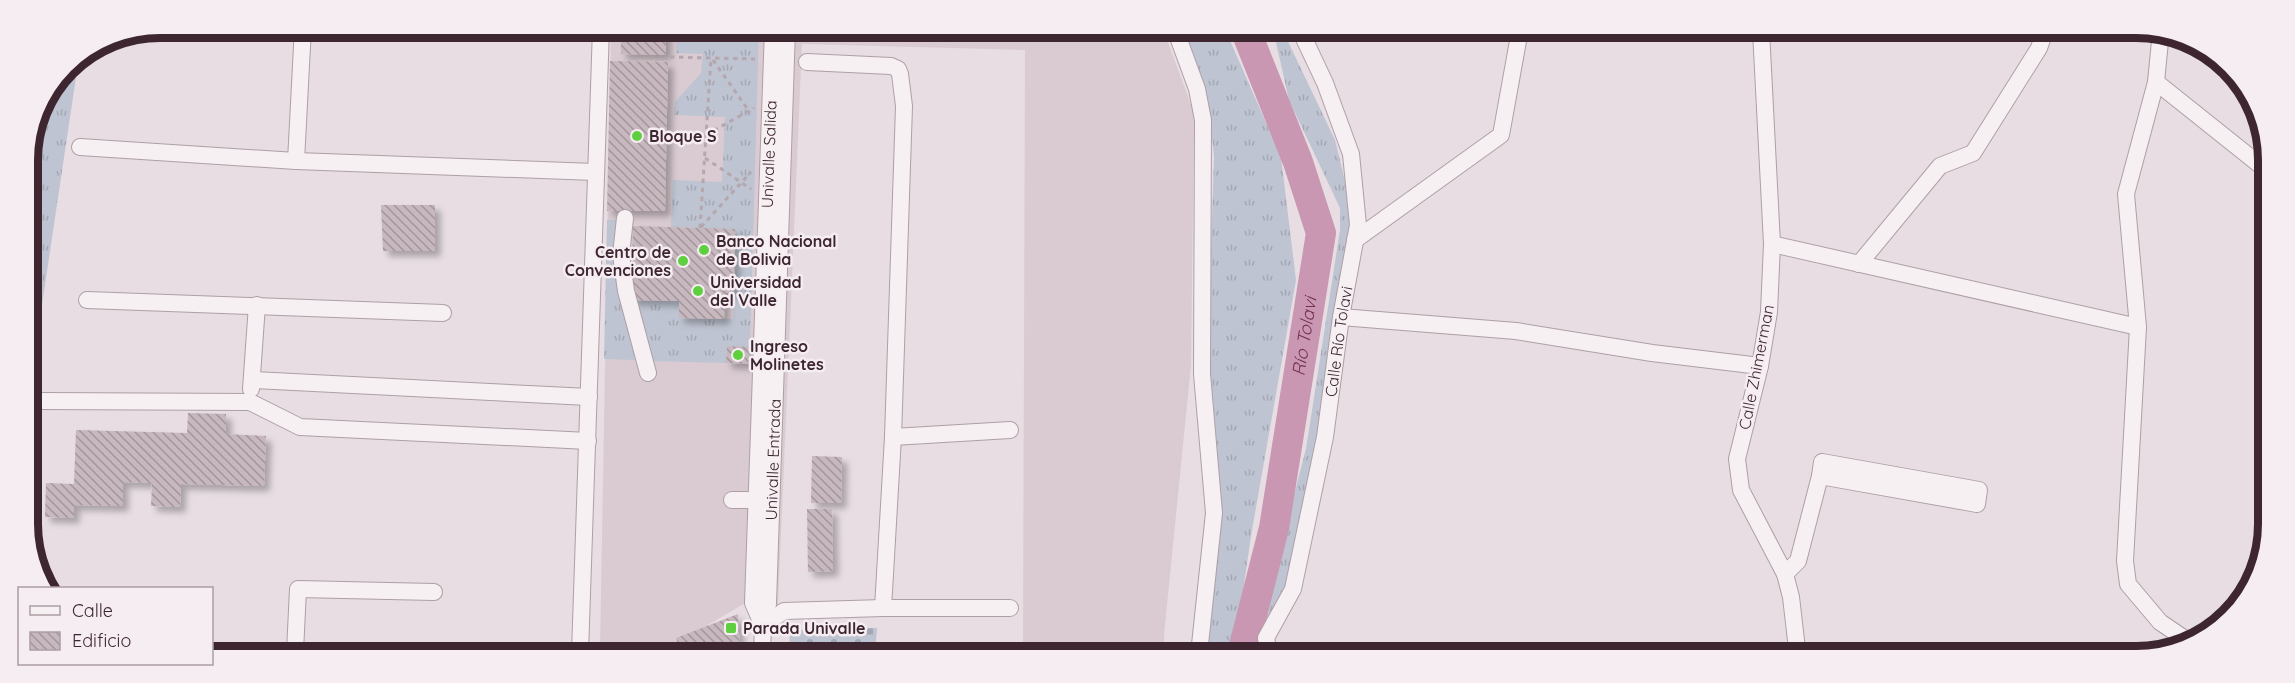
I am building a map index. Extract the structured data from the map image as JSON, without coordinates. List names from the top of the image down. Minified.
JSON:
{"streets":{"street":["Univalle Salida","Calle Río Tolavi","Calle Zhimerman","Univalle Entrada"]},"crossings":[["Univalle Salida","Univalle Entrada"]],"water":["Río Tolavi"],"places":{"other":["Bloque S","Banco Nacional de Bolivia","Centro de Convenciones","Universidad del Valle","Ingreso Molinetes"],"transit":["Parada Univalle"]},"legend":["Calle","Edificio"]}
